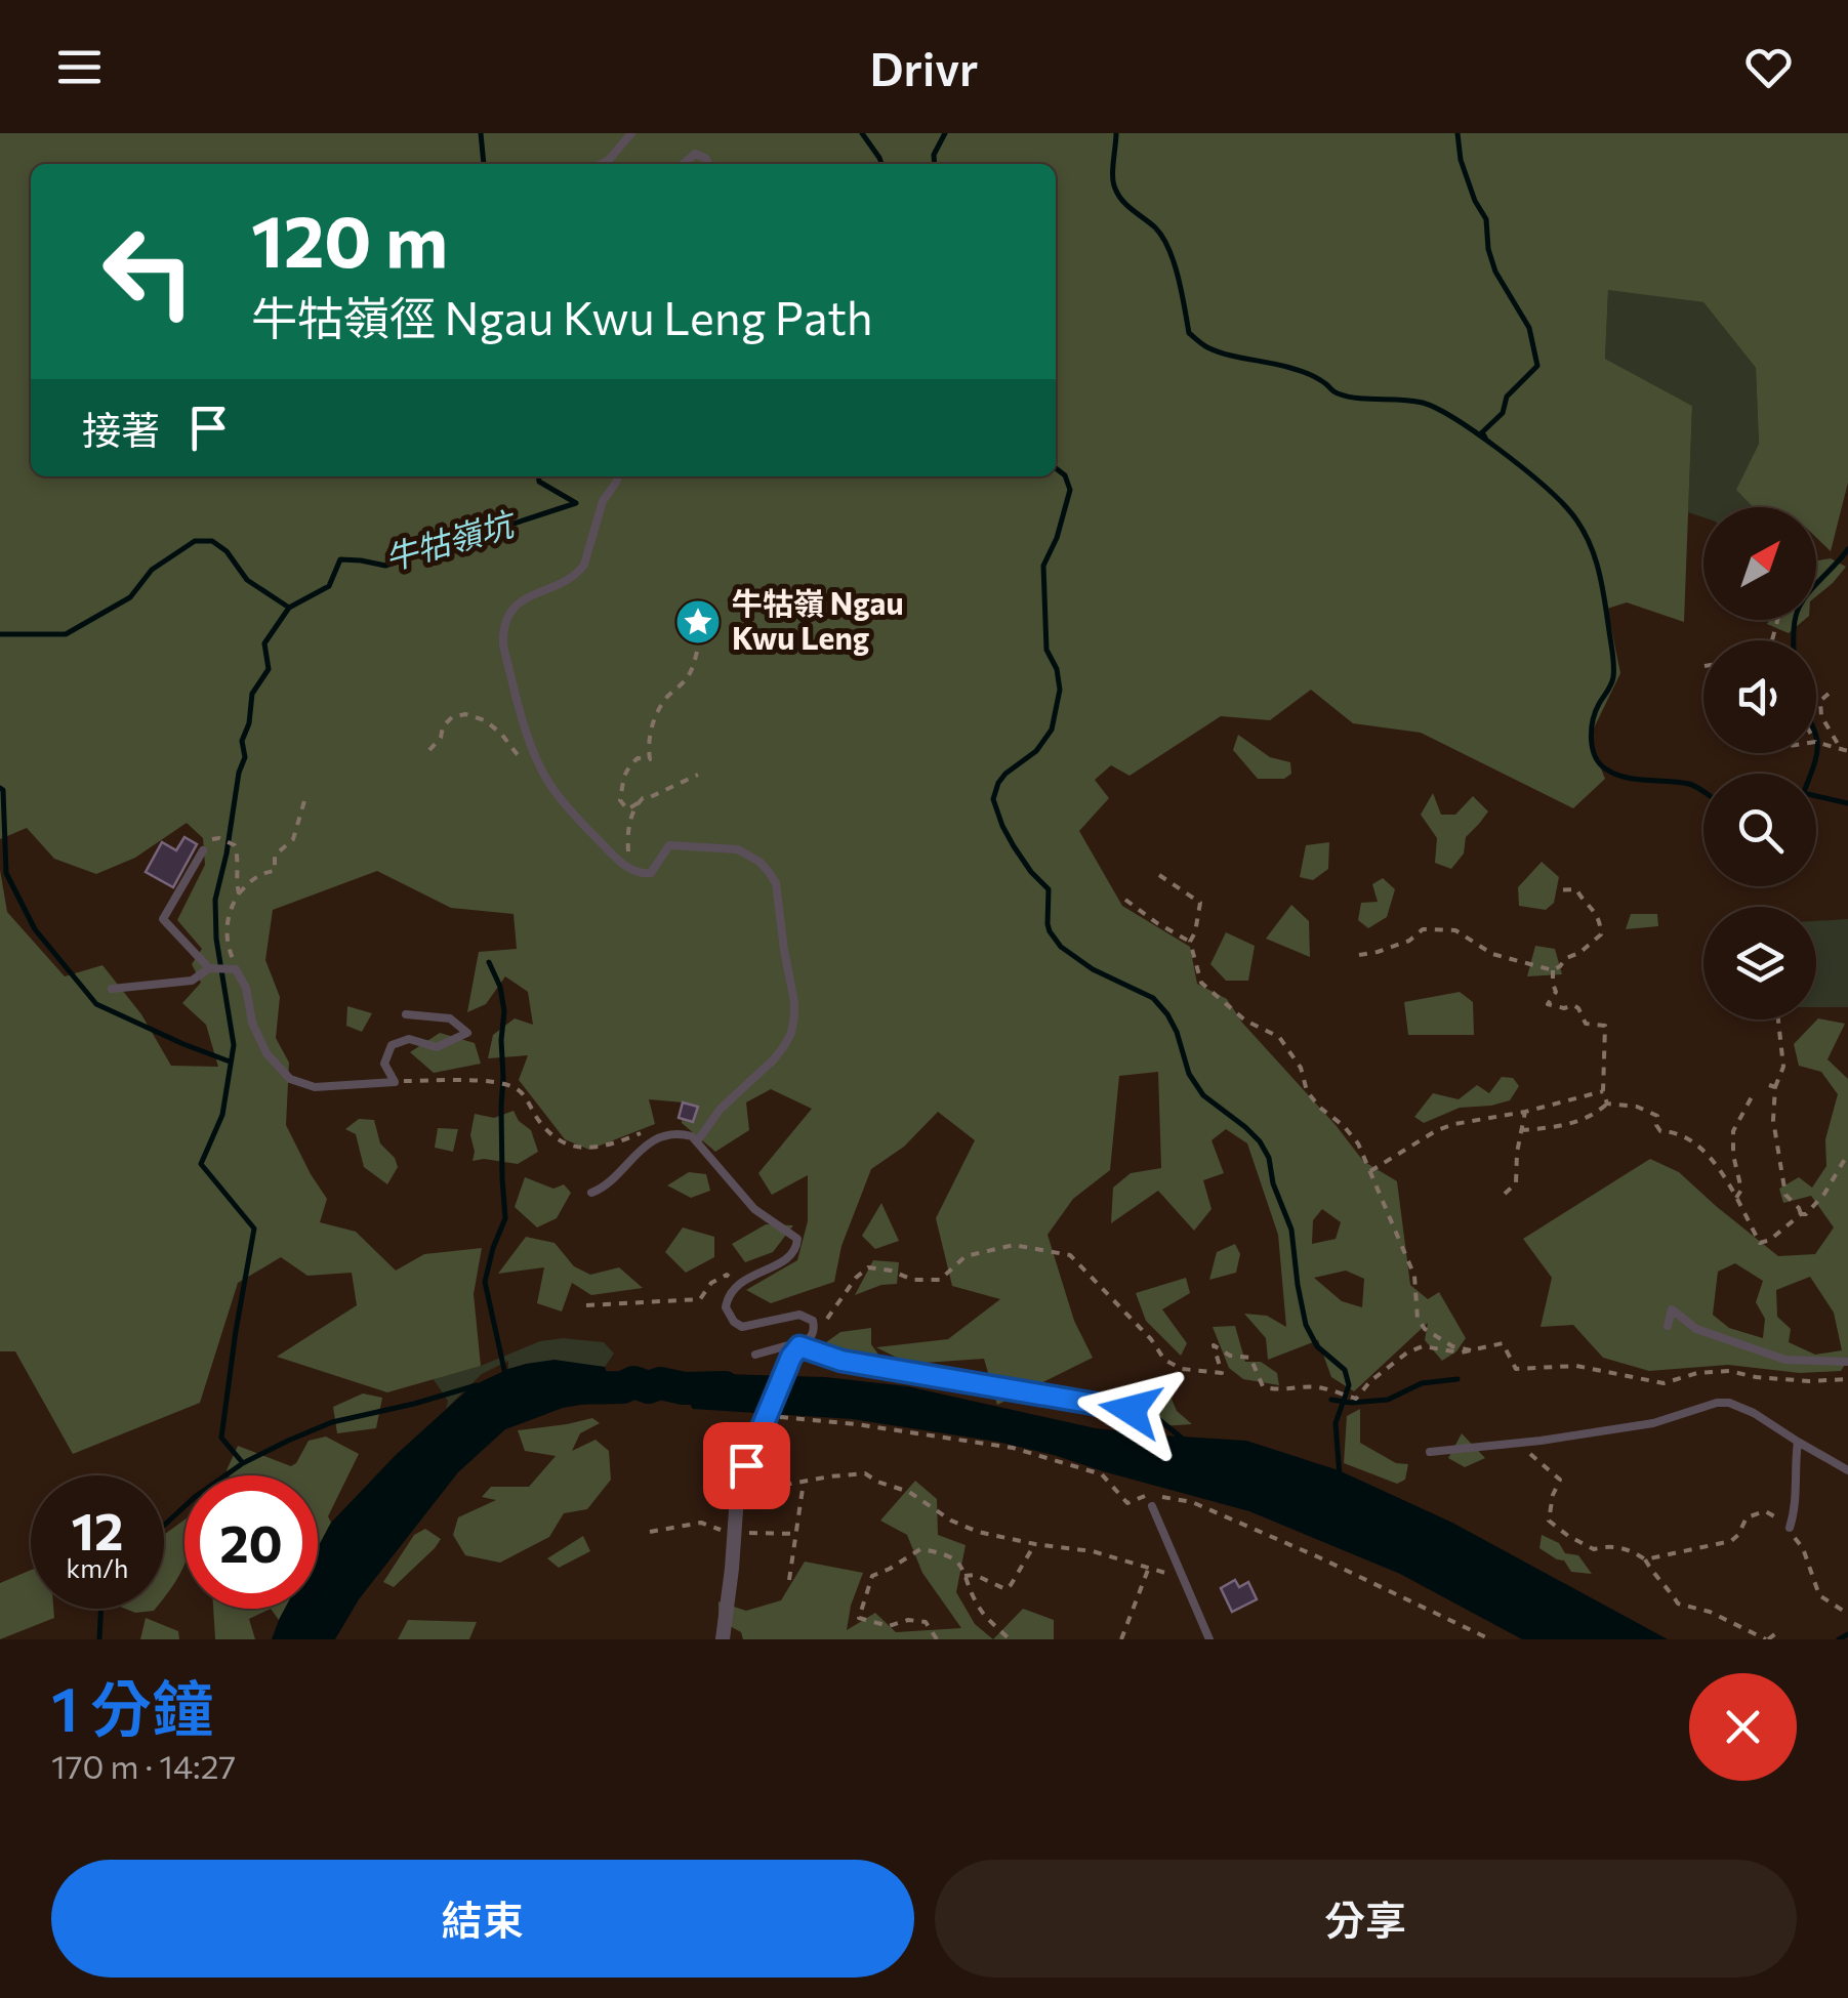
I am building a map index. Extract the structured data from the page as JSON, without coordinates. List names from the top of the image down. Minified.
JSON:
{"water":["牛牯嶺坑"],"places":{"place":["牛牯嶺 Ngau Kwu Leng"]},"north":"top right","page":{"header":"Drivr","turn":["120 m","牛牯嶺徑 Ngau Kwu Leng Path"],"then":"接著","speed":"12 km/h","limit":"20","heading":["1 分鐘","170 m · 14:27"],"buttons":["結束","分享"]}}
